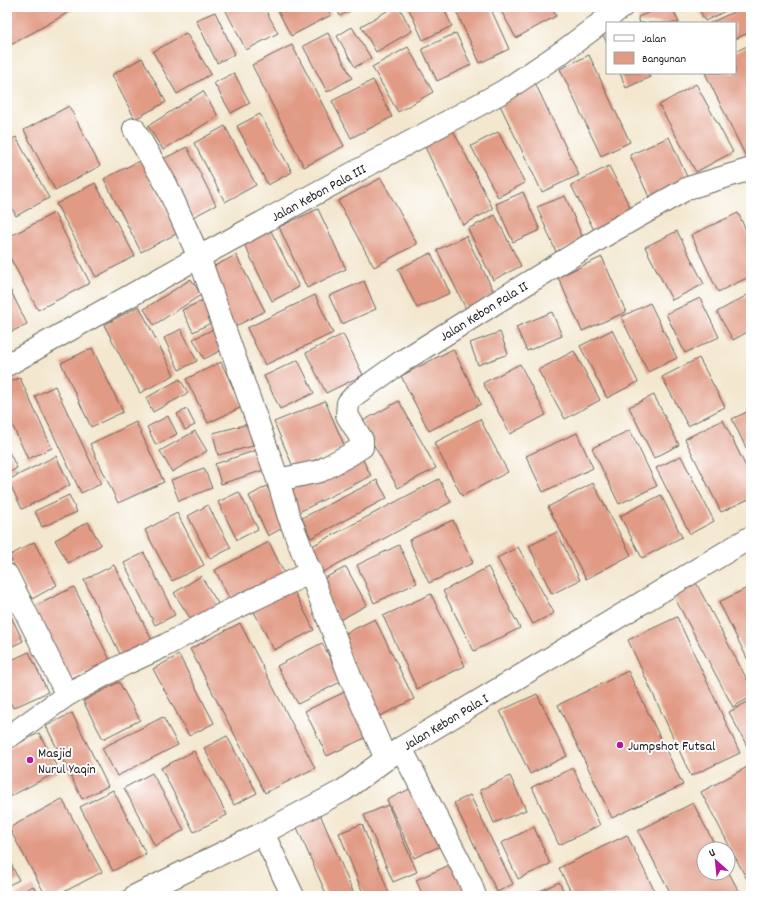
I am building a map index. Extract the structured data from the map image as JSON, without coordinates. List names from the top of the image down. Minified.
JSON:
{"streets":{"street":["Jalan Kebon Pala III","Jalan Kebon Pala II","Jalan Kebon Pala I"]},"places":["Jumpshot Futsal","Masjid Nurul Yaqin"],"legend":["Jalan","Bangunan"],"north":"top left"}
